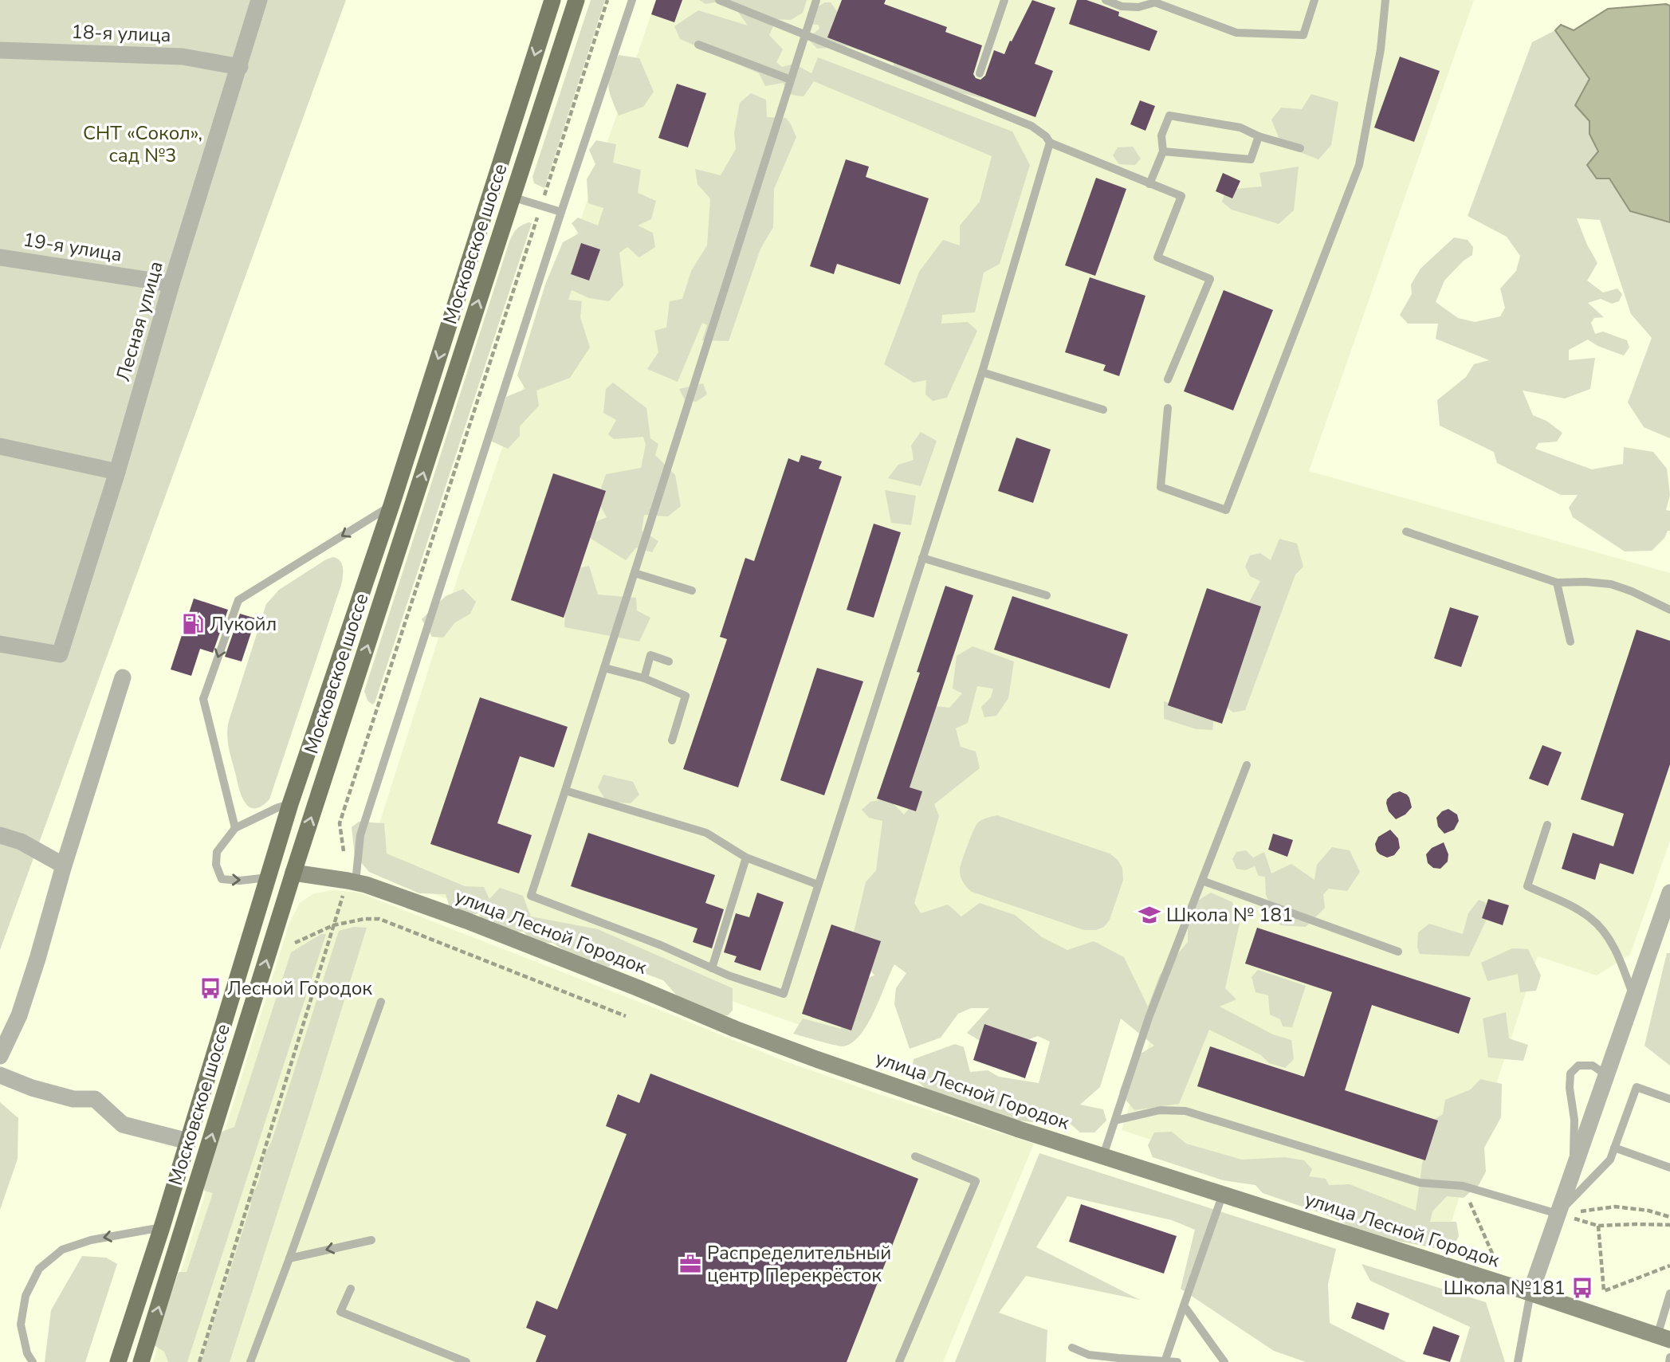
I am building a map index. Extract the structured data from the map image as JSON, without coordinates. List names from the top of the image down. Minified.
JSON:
{"streets":{"main road":["Московское шоссе","улица Лесной Городок"],"street":["18-я улица","19-я улица","Лесная улица"]},"crossings":[["18-я улица","Лесная улица"],["Московское шоссе","улица Лесной Городок"],["19-я улица","Лесная улица"]],"parks":["СНТ «Сокол», сад №3"],"places":{"fuel station":["Лукойл"],"school or university":["Школа № 181"],"bus stop":["Лесной Городок","Школа №181"],"office":["Распределительный центр Перекрёсток"]}}
